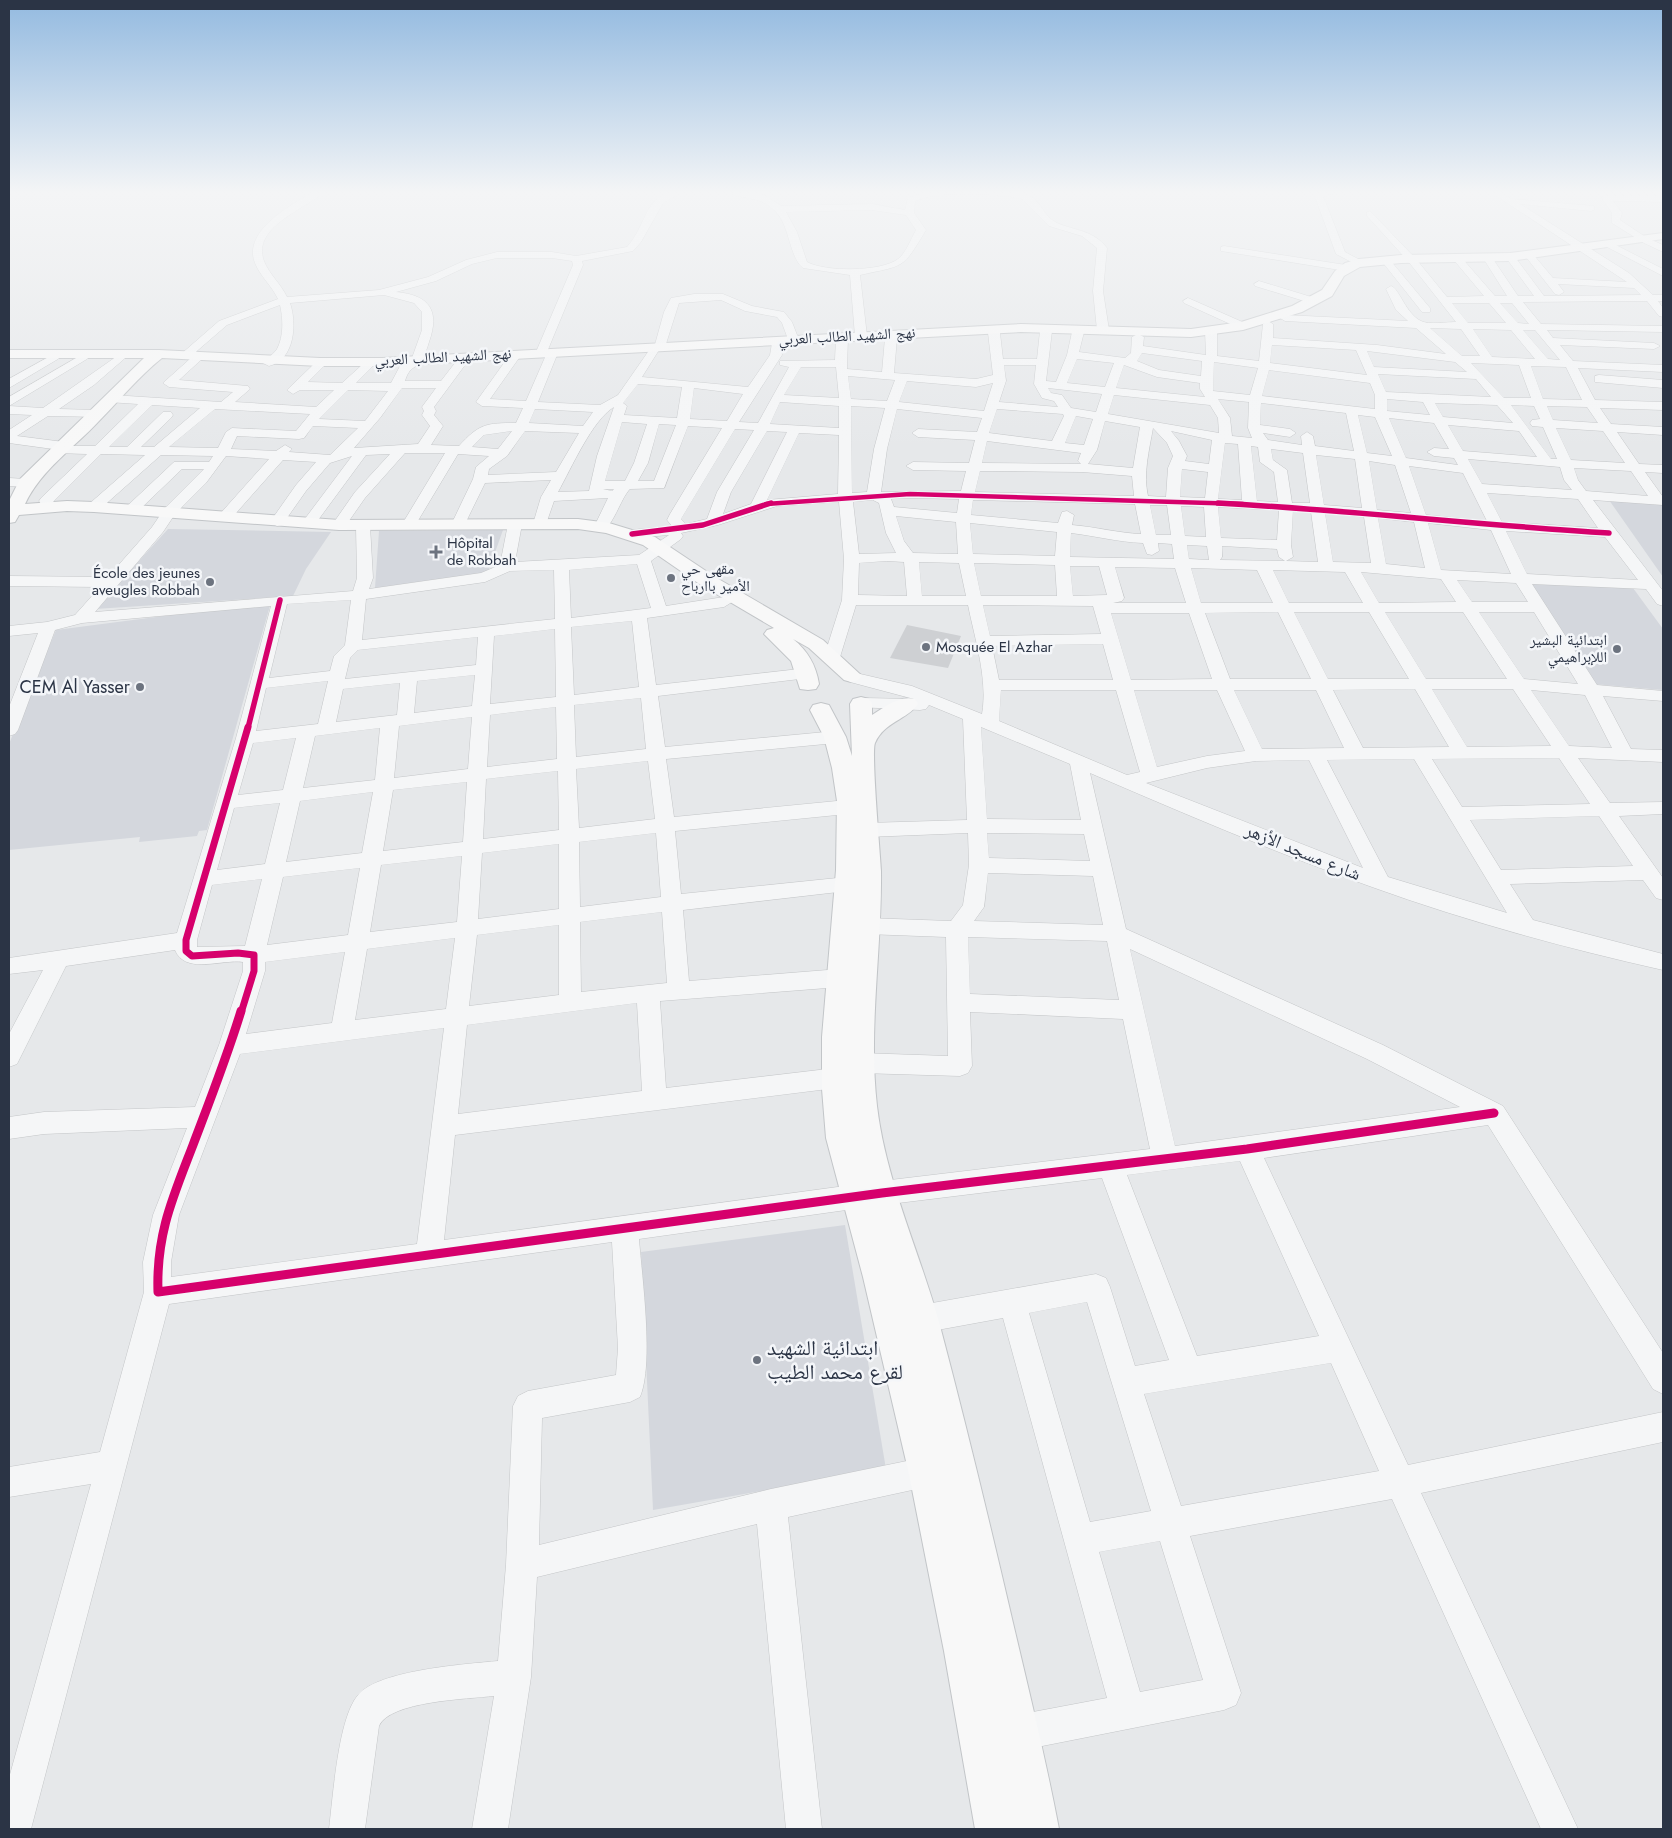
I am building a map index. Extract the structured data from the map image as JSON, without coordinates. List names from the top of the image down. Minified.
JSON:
{"streets":{"main road":["نهج الشهيد الطالب العربي"],"street":["شارع مسجد الأزهر"]},"places":{"health":["Hôpital de Robbah"],"other":["مقهى حي الأمير باارباح","École des jeunes aveugles Robbah","Mosquée El Azhar","ابتدائية البشير اللإبراهيمي","CEM Al Yasser","ابتدائية الشهيد لقرع محمد الطيب"]}}
